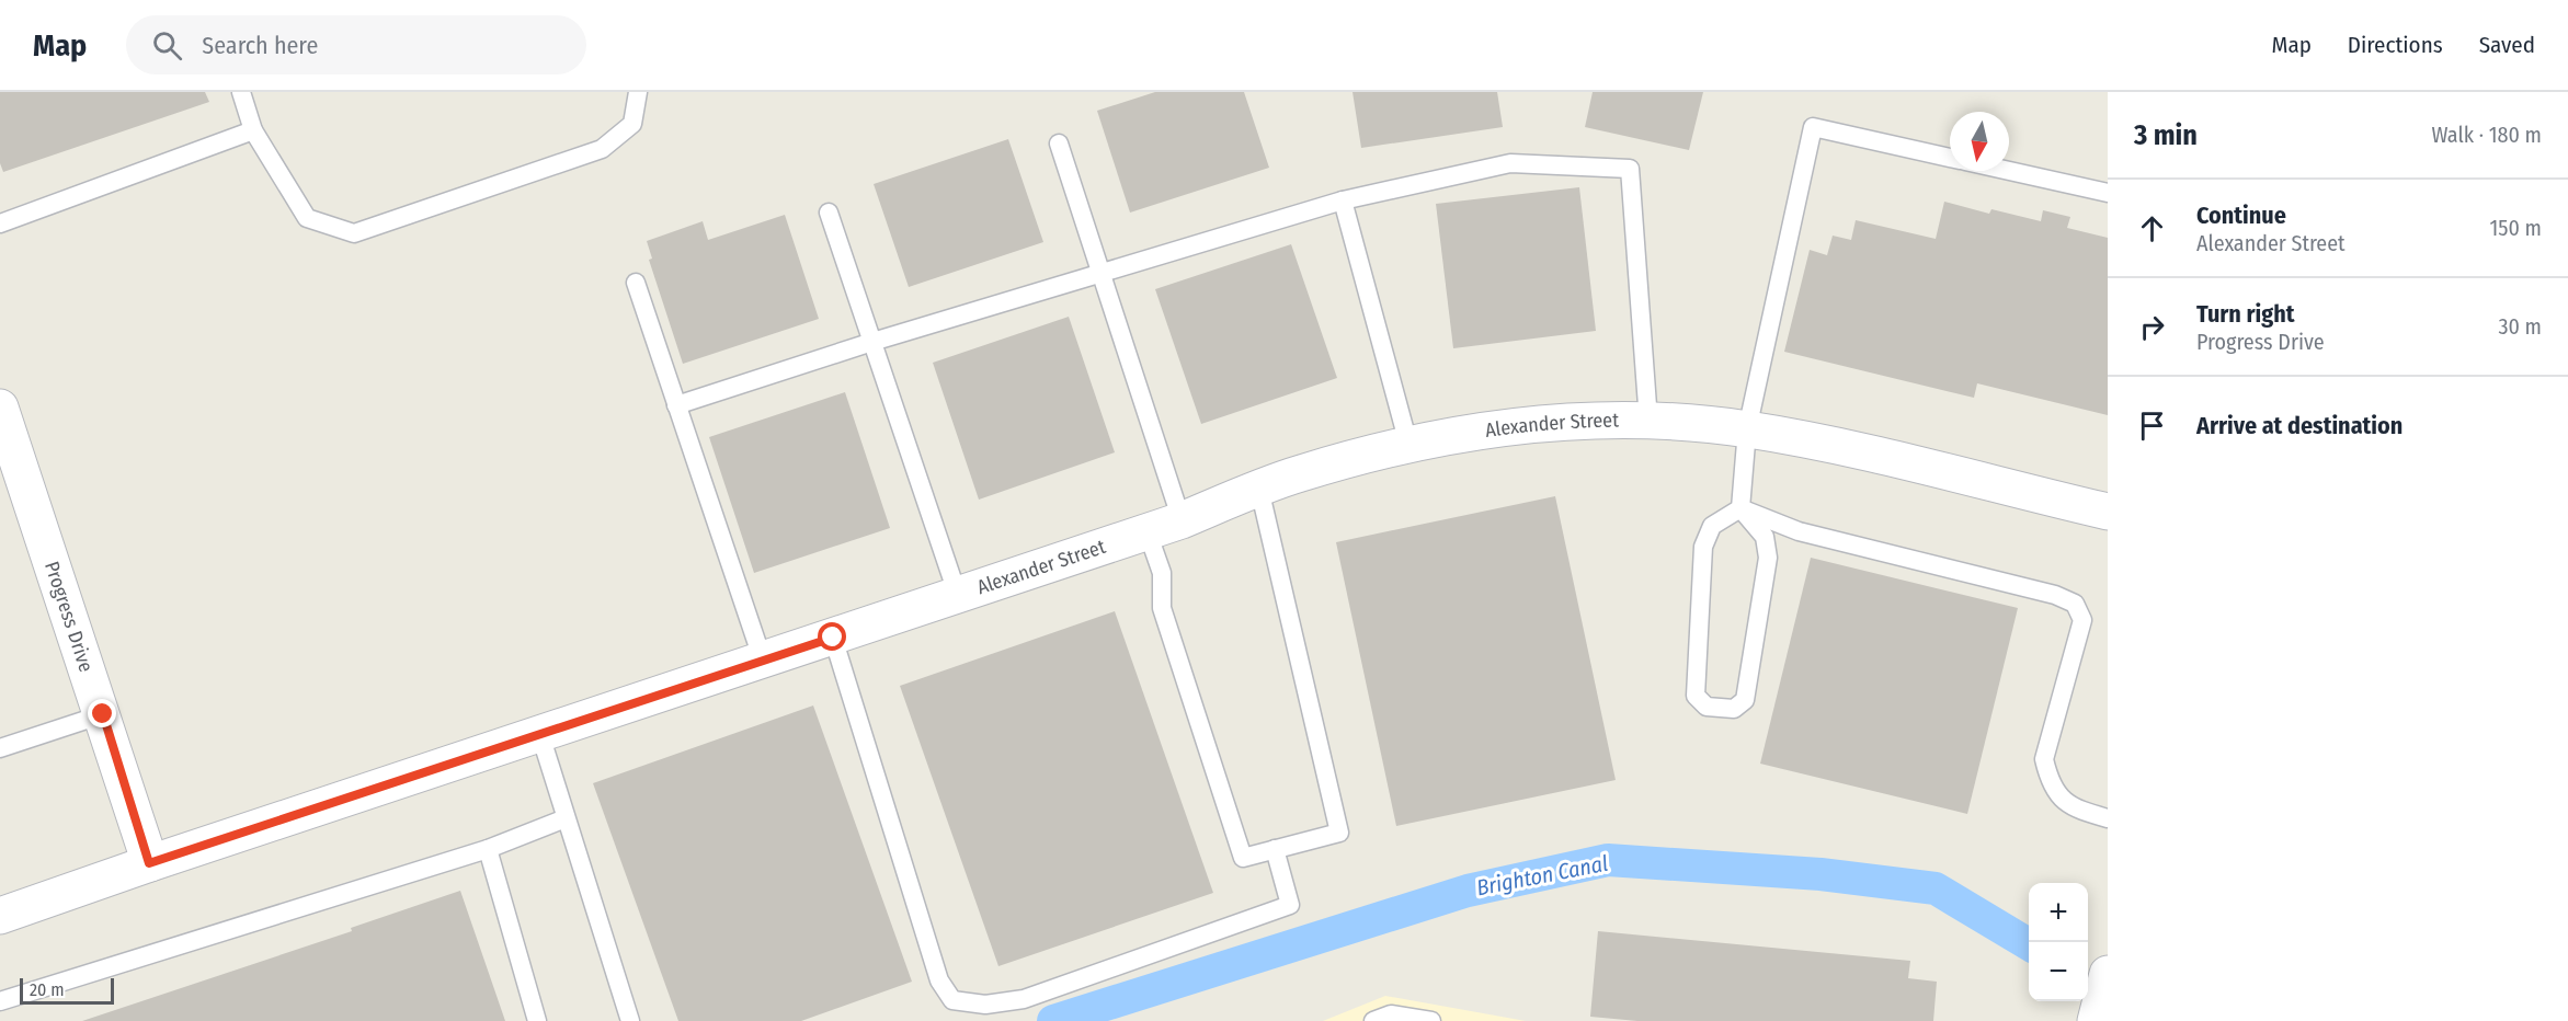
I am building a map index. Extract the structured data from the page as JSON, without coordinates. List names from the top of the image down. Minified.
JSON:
{"streets":{"street":["Alexander Street","Progress Drive"]},"crossings":[["Alexander Street","Progress Drive"]],"water":["Brighton Canal"],"scale_bar":"20 m","north":"bottom","page":{"header":"Map","search":"Search here","nav":["Map","Directions","Saved"],"heading":["3 min","Walk · 180 m"],"list":[["Continue","Alexander Street","150 m"],["Turn right","Progress Drive","30 m"],"Arrive at destination"],"map_buttons":["+","−"],"scale":"20 m"}}
